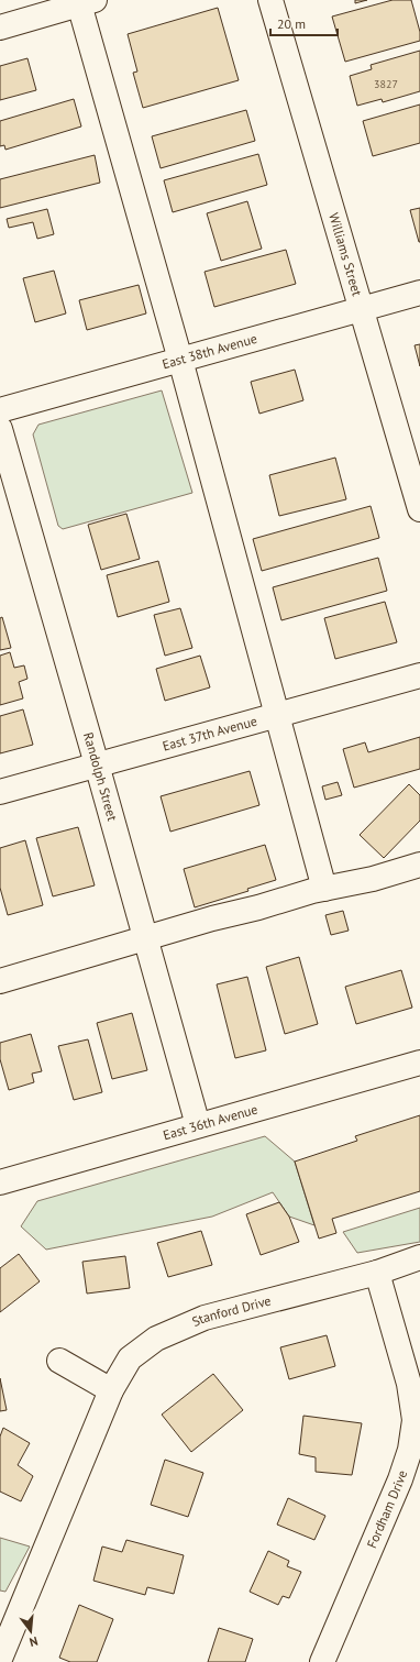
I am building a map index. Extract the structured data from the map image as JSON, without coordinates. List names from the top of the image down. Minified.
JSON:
{"streets":{"street":["Williams Street","East 38th Avenue","East 37th Avenue","Randolph Street","East 36th Avenue","Stanford Drive","Fordham Drive"]},"crossings":[["Williams Street","East 38th Avenue"],["East 37th Avenue","Randolph Street"],["Randolph Street","East 36th Avenue"],["Stanford Drive","Fordham Drive"]],"house_numbers":["3827"],"scale_bar":"20 m","north":"bottom"}
